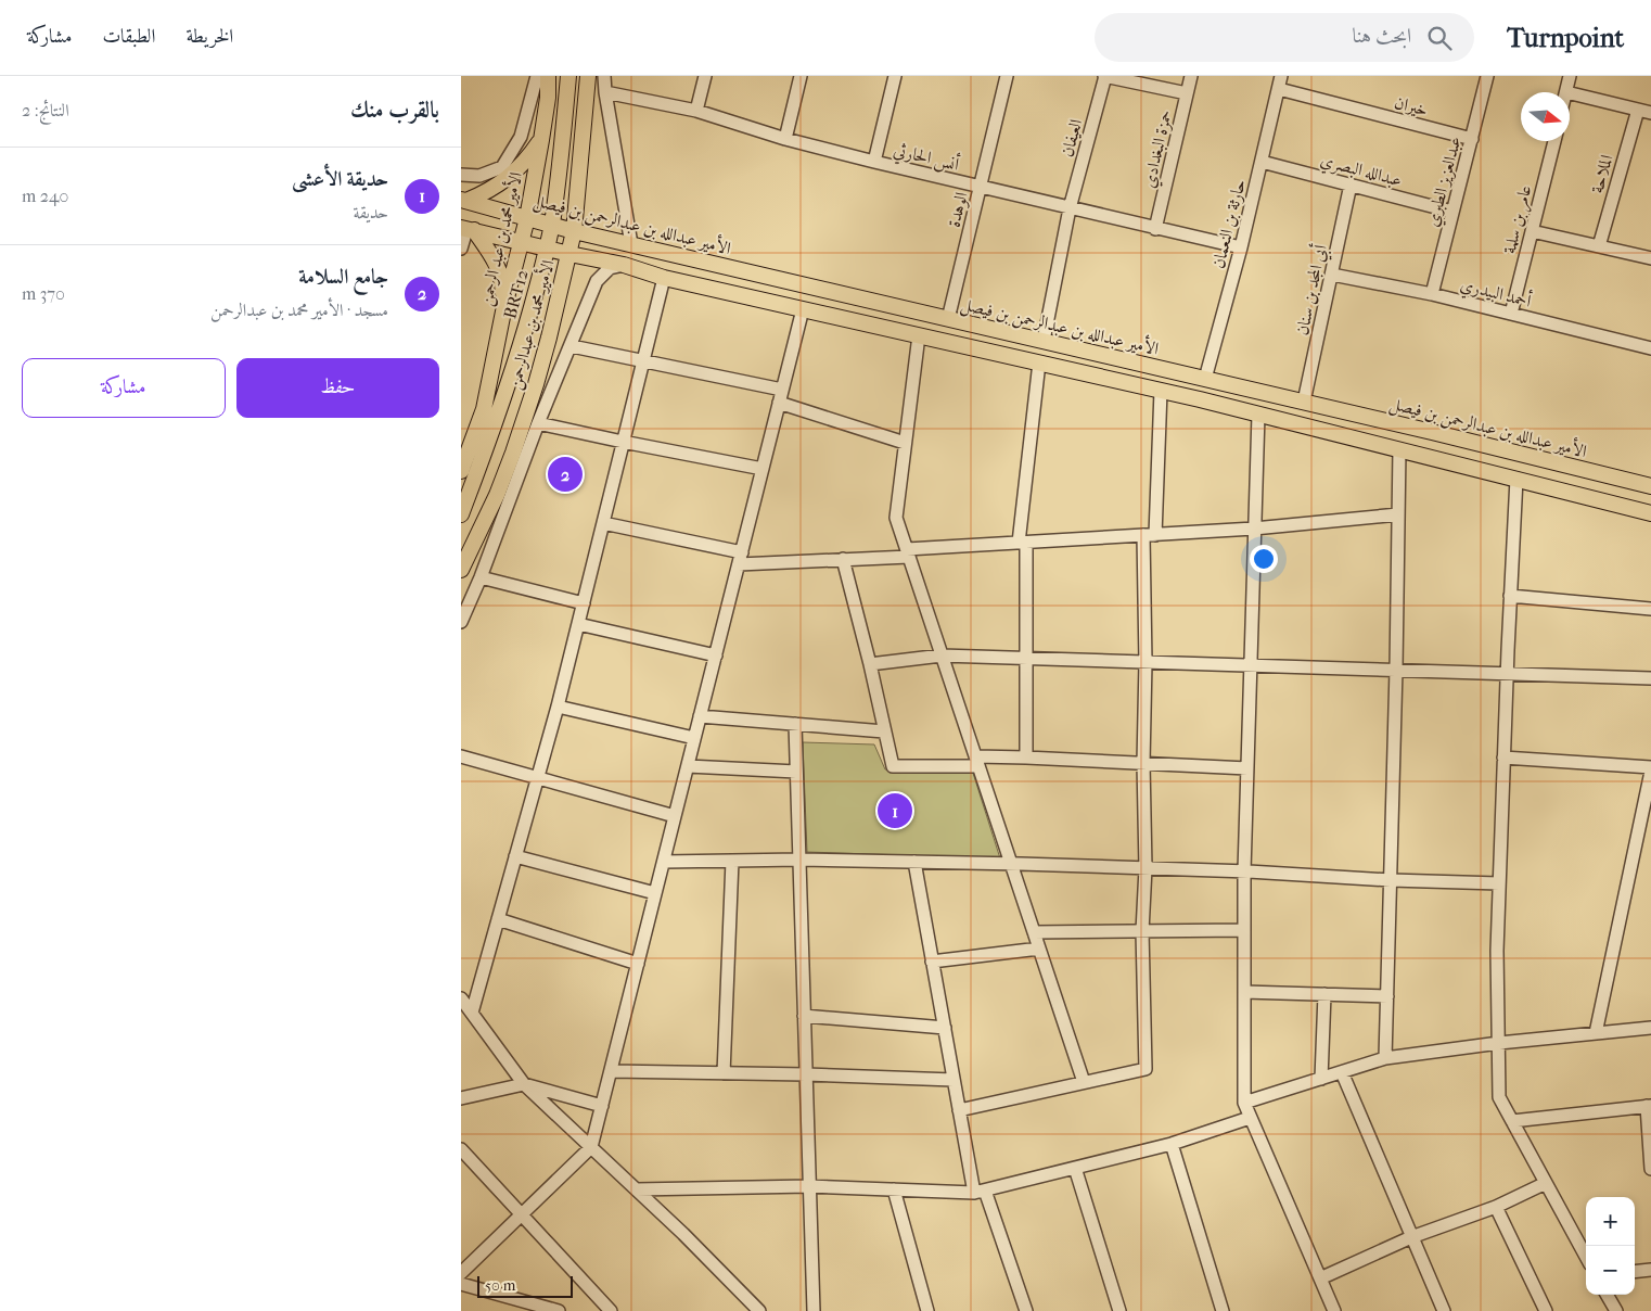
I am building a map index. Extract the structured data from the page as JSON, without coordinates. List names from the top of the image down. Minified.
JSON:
{"streets":{"main road":["الأمير عبدالله بن عبدالرحمن بن فيصل","الأمير محمد بن عبد الرحمن","BRT12","الأمير محمد بن عبدالرحمن"],"street":["خيران","العيفان","حمزة البغدادي","أنس الحارثي","عبدالله البصري","الملاحة","عبدالعزيز الطبري","الوهدة","عامر بن سلمة","حارثة بن النعمان","أبي المجد بن سنان","أحمد البيدري"]},"crossings":[["خيران","عبدالعزيز الطبري"],["خيران","حارثة بن النعمان"],["العيفان","أنس الحارثي"],["العيفان","الأمير عبدالله بن عبدالرحمن بن فيصل"],["حمزة البغدادي","أنس الحارثي"],["أنس الحارثي","الوهدة"],["أنس الحارثي","حارثة بن النعمان"],["عبدالله البصري","عبدالعزيز الطبري"],["عبدالله البصري","حارثة بن النعمان"],["عبدالله البصري","أبي المجد بن سنان"],["عبدالعزيز الطبري","أحمد البيدري"],["الوهدة","الأمير عبدالله بن عبدالرحمن بن فيصل"],["عامر بن سلمة","أحمد البيدري"],["الأمير عبدالله بن عبدالرحمن بن فيصل","حارثة بن النعمان"],["الأمير عبدالله بن عبدالرحمن بن فيصل","الأمير محمد بن عبد الرحمن"],["الأمير عبدالله بن عبدالرحمن بن فيصل","أبي المجد بن سنان"],["الأمير عبدالله بن عبدالرحمن بن فيصل","BRT12"],["الأمير عبدالله بن عبدالرحمن بن فيصل","الأمير محمد بن عبدالرحمن"],["أبي المجد بن سنان","أحمد البيدري"]],"scale_bar":"50 m","north":"right","page":{"header":"Turnpoint","search":"ابحث هنا","nav":["الخريطة","الطبقات","مشاركة"],"heading":["بالقرب منك","النتائج: 2"],"list":[{"mark":"1","name":"حديقة الأعشى","note":"حديقة","value":"240 m"},{"mark":"2","name":"جامع السلامة","note":"مسجد · الأمير محمد بن عبدالرحمن","value":"370 m"}],"buttons":["حفظ","مشاركة"],"pins":["2","1"],"map_buttons":["+","−"],"scale":"50 m"}}
